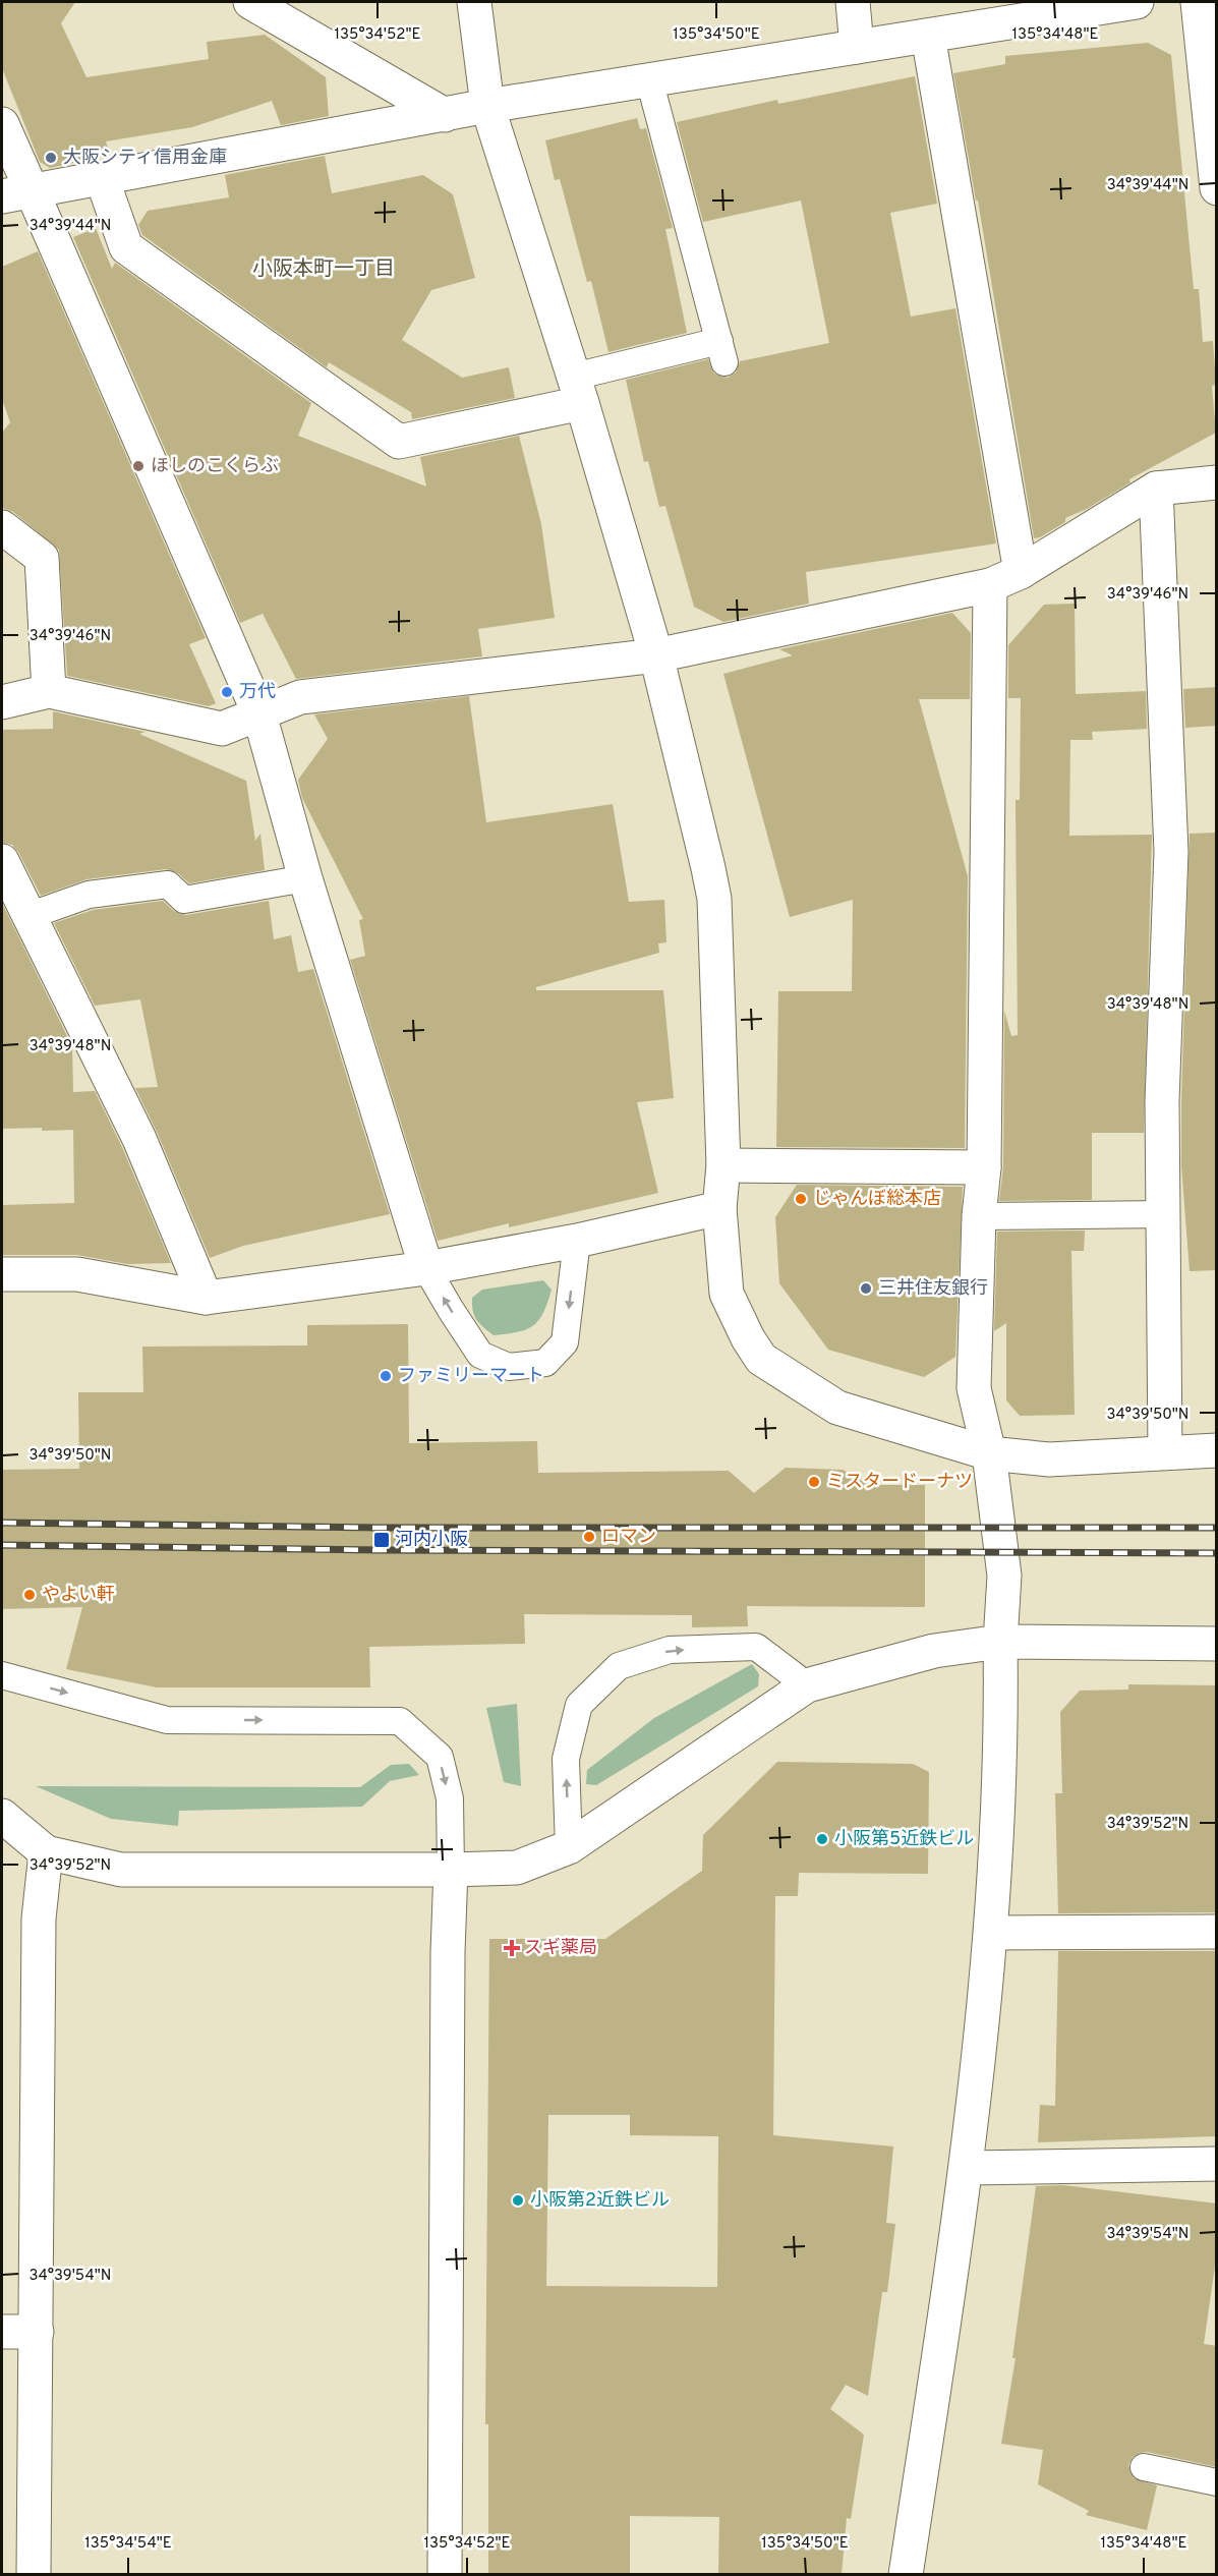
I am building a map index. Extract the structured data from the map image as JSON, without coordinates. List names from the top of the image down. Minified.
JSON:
{"districts":["小阪本町一丁目"],"places":{"other":["大阪シティ信用金庫","ほしのこくらぶ","万代","じゃんぼ総本店","三井住友銀行","ファミリーマート","ミスタードーナツ","ロマン","やよい軒","小阪第5近鉄ビル","小阪第2近鉄ビル"],"transit":["河内小阪"],"health":["スギ薬局"]},"coordinates":["135°34'52\"E","135°34'50\"E","135°34'48\"E","34°39'44\"N","34°39'46\"N","34°39'48\"N","34°39'50\"N","34°39'52\"N","34°39'54\"N","135°34'54\"E"]}
